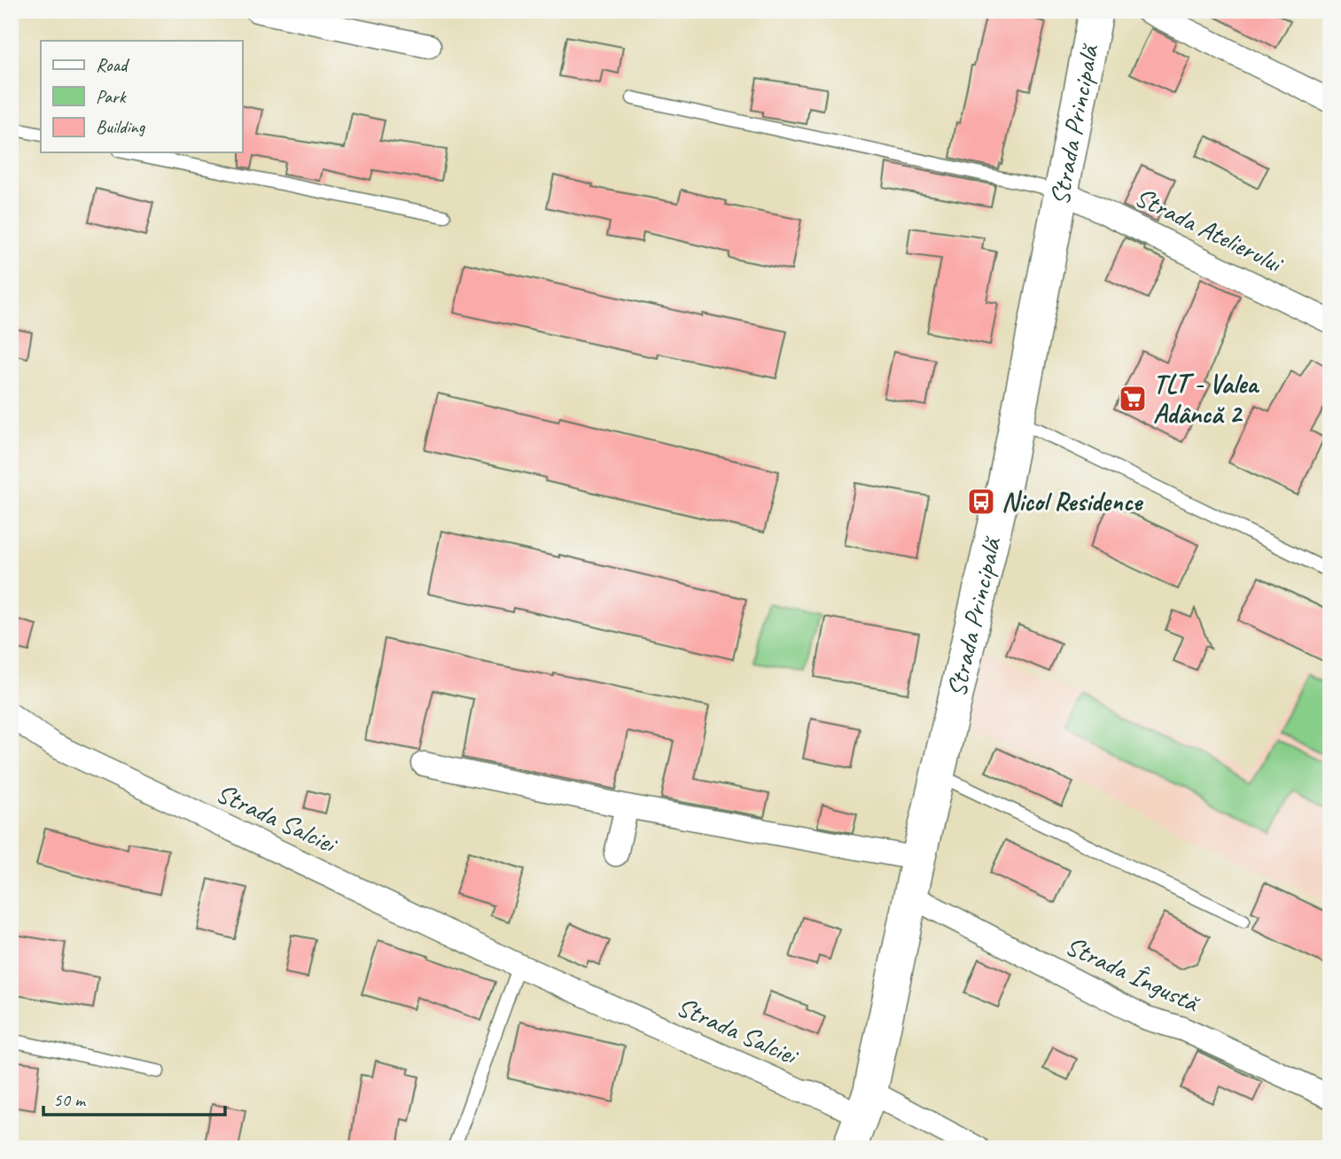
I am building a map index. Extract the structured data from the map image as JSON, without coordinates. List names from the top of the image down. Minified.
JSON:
{"streets":{"street":["Strada Principală","Strada Atelierului","Strada Salciei","Strada Îngustă"]},"crossings":[["Strada Principală","Strada Atelierului"],["Strada Principală","Strada Salciei"],["Strada Principală","Strada Îngustă"]],"places":{"supermarket":["TLT - Valea Adâncă 2"],"bus stop":["Nicol Residence"]},"legend":["Road","Park","Building"],"scale_bar":"50 m"}
